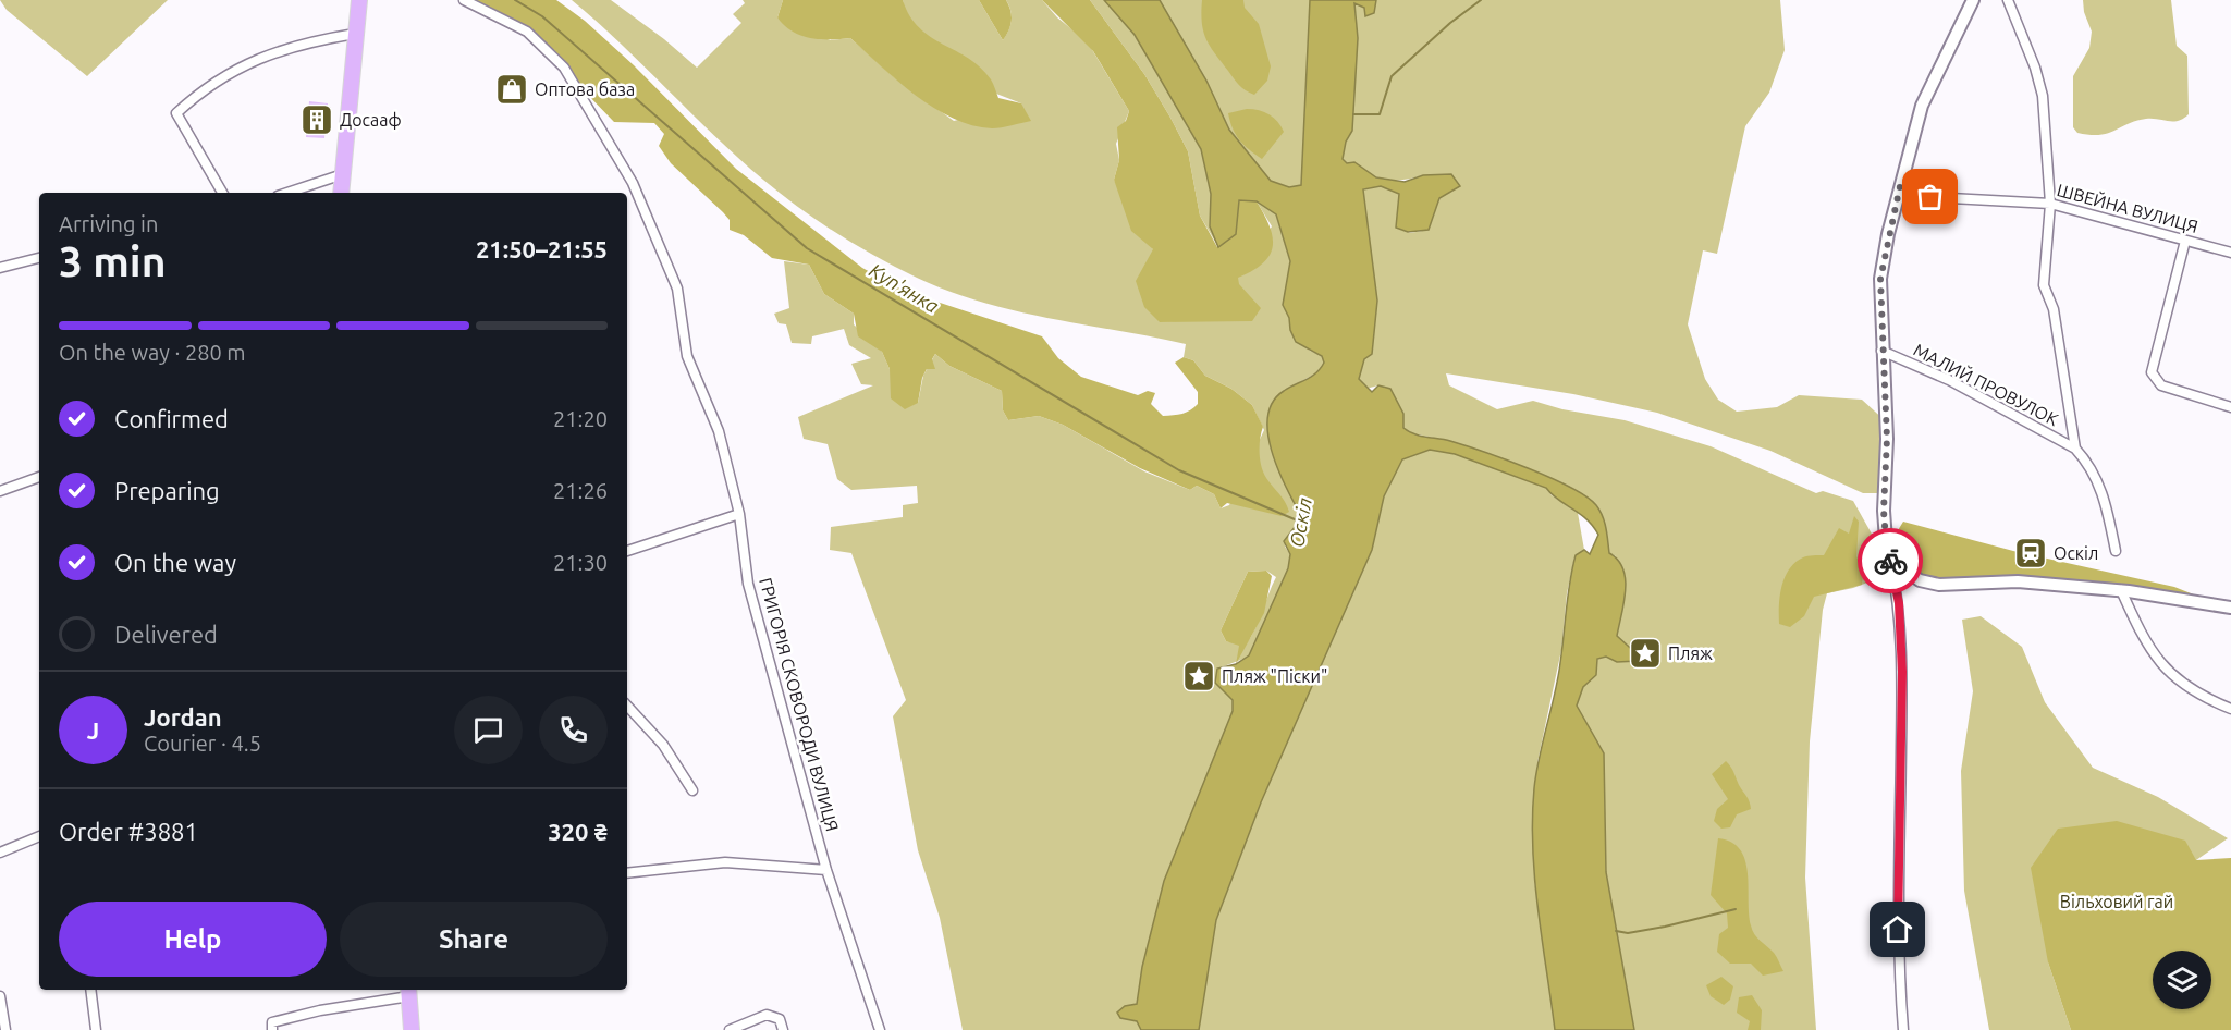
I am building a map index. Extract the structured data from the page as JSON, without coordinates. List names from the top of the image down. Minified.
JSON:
{"streets":{"street":["ШВЕЙНА ВУЛИЦЯ","МАЛИЙ ПРОВУЛОК","ГРИГОРІЯ СКОВОРОДИ ВУЛИЦЯ"]},"water":["Куп'янка","Оскіл"],"parks":["Вільховий гай"],"places":{"shop":["Оптова база"],"building":["Досааф"],"station":["Оскіл"],"place":["Пляж","Пляж \"Піски\""]},"page":{"heading":["3 min","Arriving in","21:50–21:55"],"panel":["Jordan","Courier · 4.5","Order #3881","320 ₴"],"bar":"On the way · 280 m","list":[["Confirmed","21:20"],["Preparing","21:26"],["On the way","21:30"],"Delivered"],"round":"J","buttons":["Help","Share"]}}
